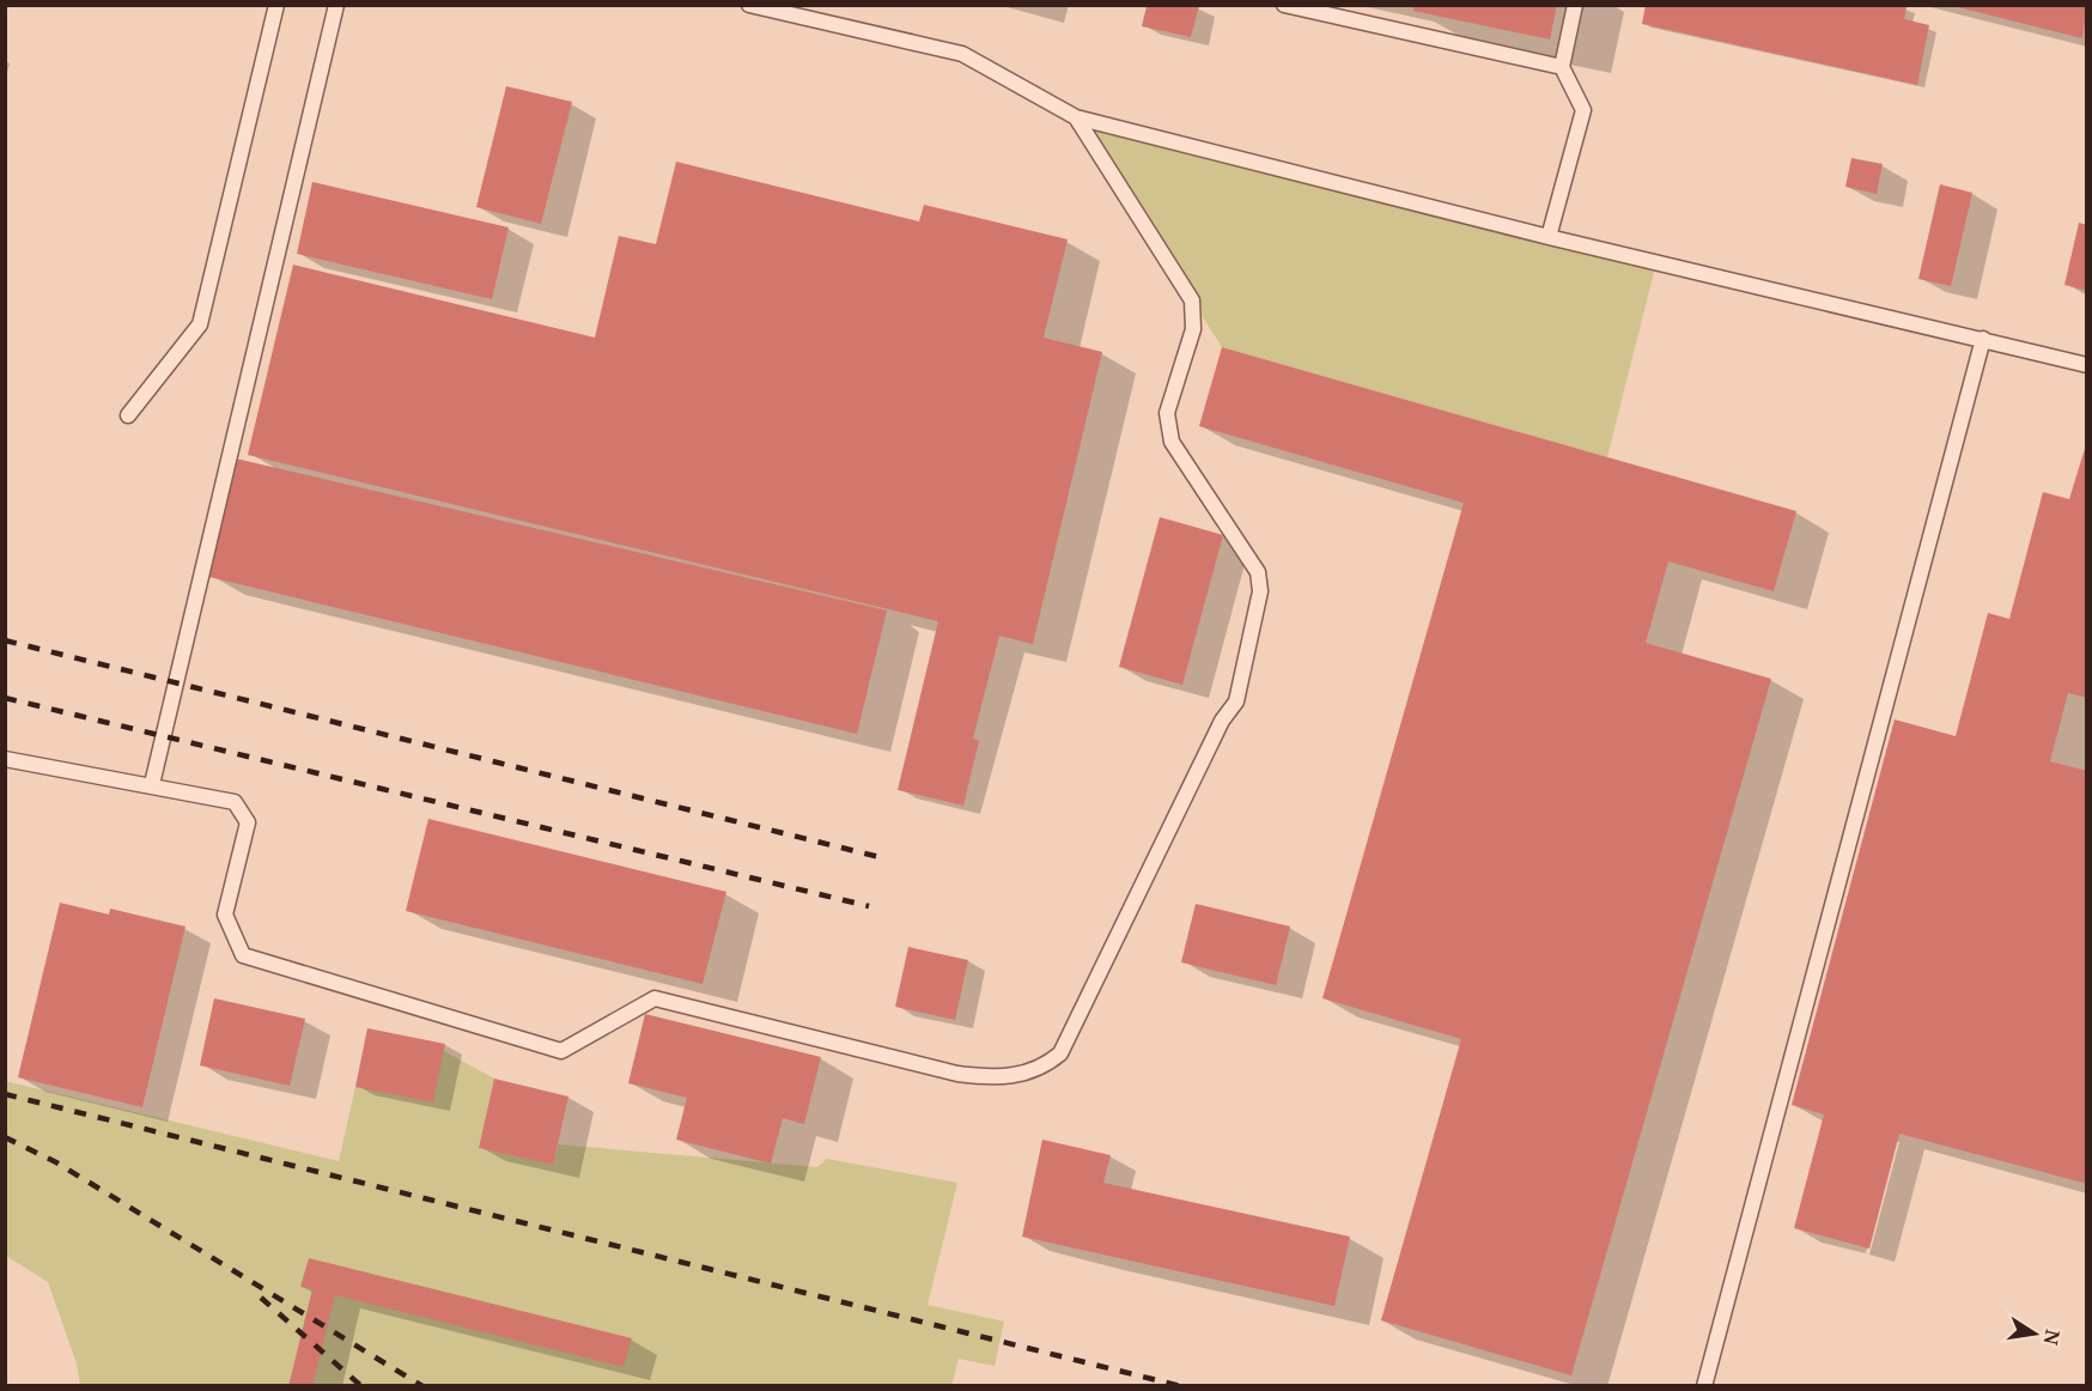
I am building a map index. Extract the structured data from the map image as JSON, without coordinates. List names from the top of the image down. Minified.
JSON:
{"north":"right"}
